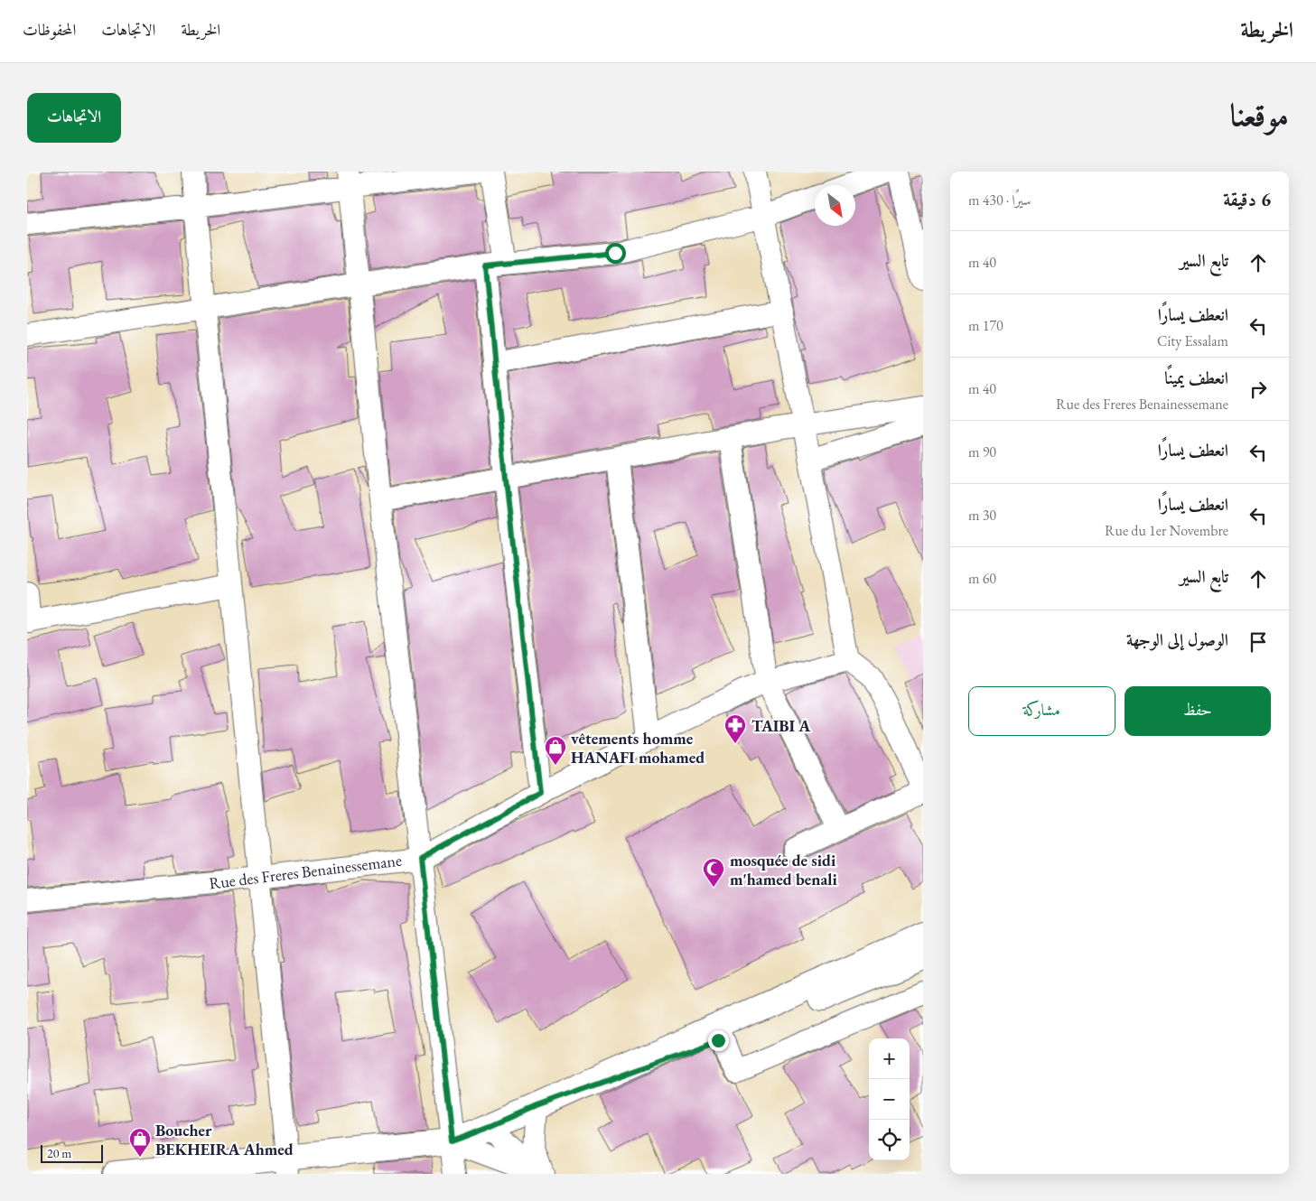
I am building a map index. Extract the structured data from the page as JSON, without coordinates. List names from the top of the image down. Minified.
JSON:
{"streets":{"street":["Rue des Freres Benainessemane"]},"places":{"pharmacy":["TAIBI A"],"shop":["vêtements homme HANAFI mohamed","Boucher BEKHEIRA Ahmed"],"mosque":["mosquée de sidi m'hamed benali"]},"scale_bar":"20 m","north":"bottom right","page":{"header":"الخريطة","nav":["الخريطة","الاتجاهات","المحفوظات"],"title":"موقعنا","buttons":["الاتجاهات",["حفظ","مشاركة"]],"heading":["6 دقيقة","سيرًا · 430 m"],"list":[["تابع السير","40 m"],["انعطف يسارًا","City Essalam","170 m"],["انعطف يمينًا","Rue des Freres Benainessemane","40 m"],["انعطف يسارًا","90 m"],["انعطف يسارًا","Rue du 1er Novembre","30 m"],["تابع السير","60 m"],"الوصول إلى الوجهة"],"map_buttons":["+","−"],"scale":"20 m"}}
